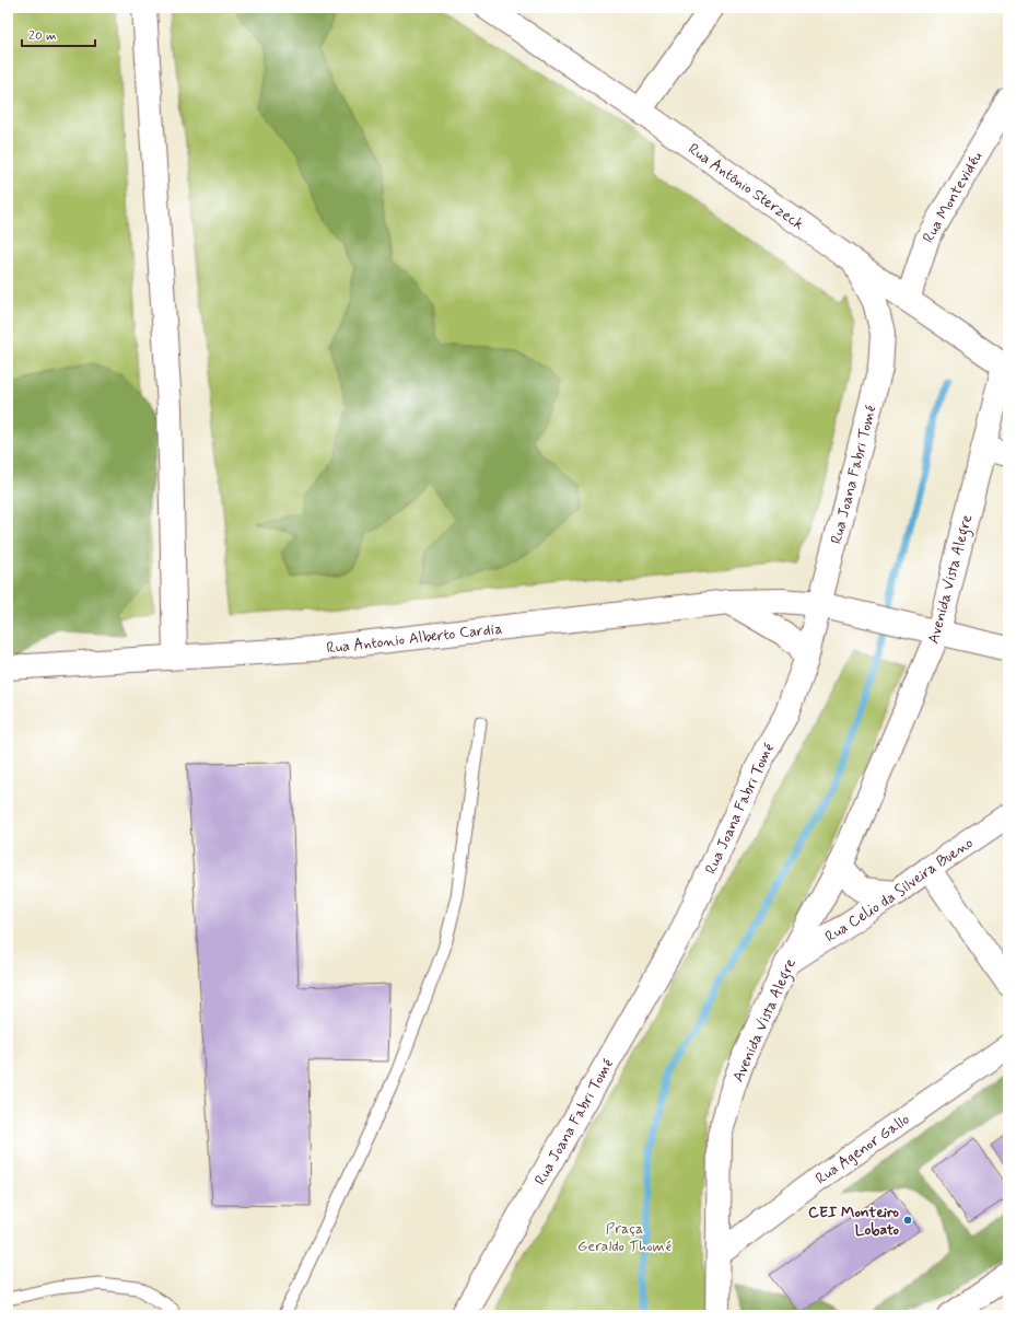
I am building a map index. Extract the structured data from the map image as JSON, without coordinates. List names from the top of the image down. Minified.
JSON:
{"streets":{"street":["Rua Antônio Sterzeck","Rua Montevidéu","Rua Joana Fabri Tomé","Avenida Vista Alegre","Rua Antonio Alberto Cardia","Rua Celio da Silveira Bueno","Rua Agenor Gallo"]},"crossings":[["Rua Antônio Sterzeck","Rua Montevidéu"],["Rua Antônio Sterzeck","Rua Joana Fabri Tomé"],["Rua Antônio Sterzeck","Avenida Vista Alegre"],["Rua Joana Fabri Tomé","Rua Antonio Alberto Cardia"],["Avenida Vista Alegre","Rua Antonio Alberto Cardia"],["Avenida Vista Alegre","Rua Celio da Silveira Bueno"],["Avenida Vista Alegre","Rua Agenor Gallo"]],"parks":["Praça Geraldo Thomé"],"places":["CEI Monteiro Lobato"],"scale_bar":"20 m"}
